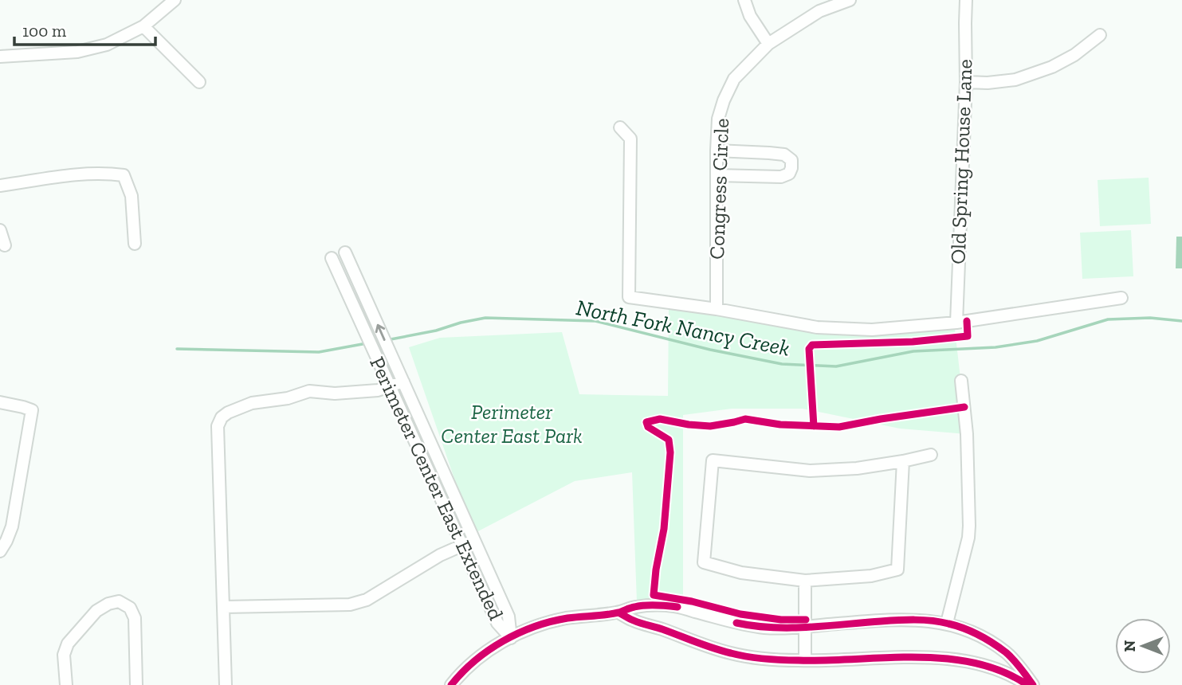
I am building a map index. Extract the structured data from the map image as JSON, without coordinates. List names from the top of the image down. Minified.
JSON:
{"streets":{"street":["Old Spring House Lane","Congress Circle","Perimeter Center East Extended"]},"water":["North Fork Nancy Creek"],"parks":["Perimeter Center East Park"],"scale_bar":"100 m","north":"left"}
